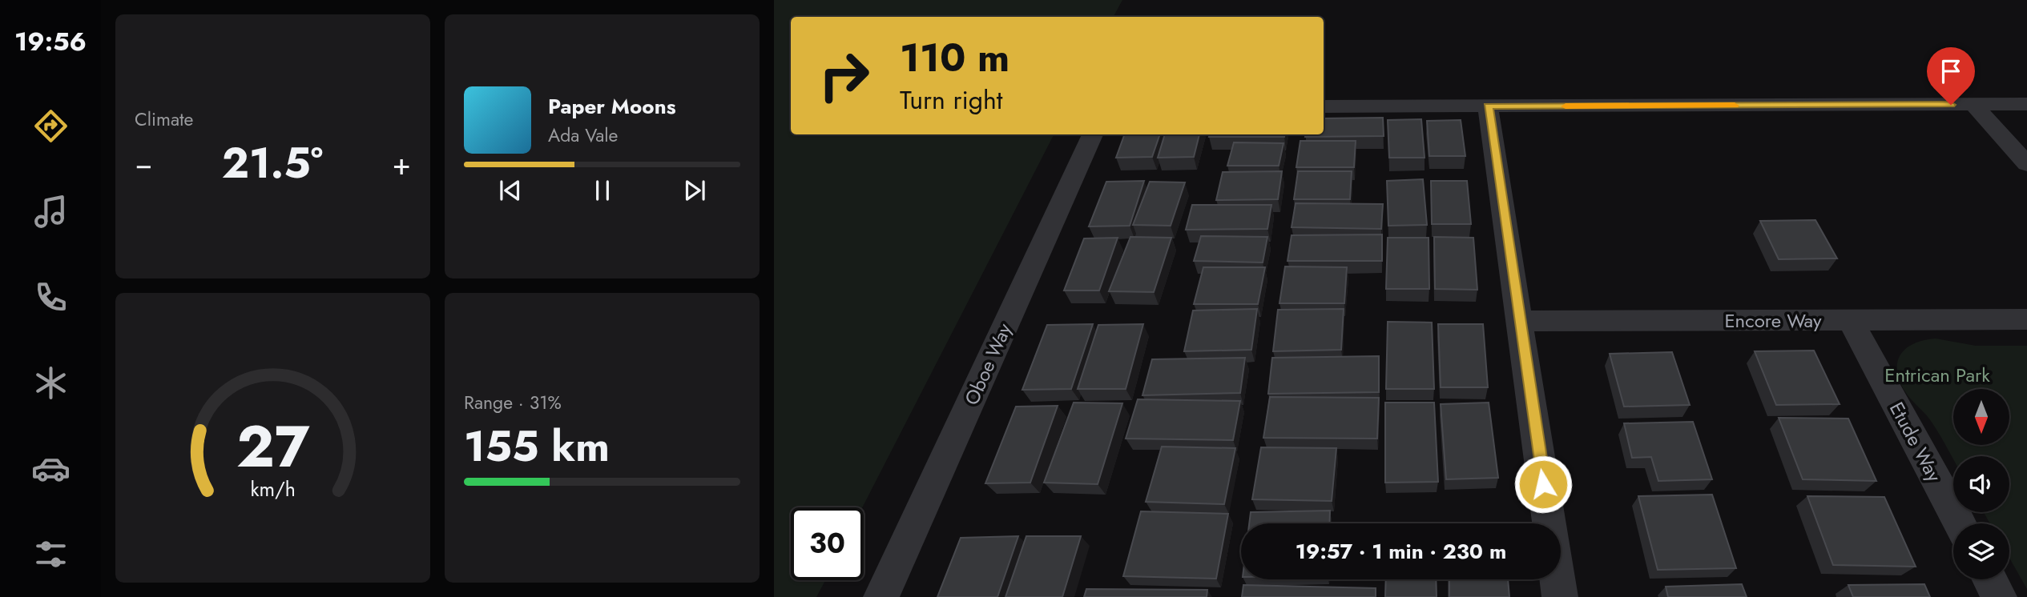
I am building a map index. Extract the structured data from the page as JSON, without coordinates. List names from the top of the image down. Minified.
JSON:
{"streets":{"street":["Encore Way","Oboe Way","Etude Way"]},"crossings":[["Encore Way","Etude Way"]],"parks":["Entrican Park"],"north":"bottom","page":{"tabs":"19:56","tile":["Climate",["Range · 31%","155 km"]],"turn":["110 m","Turn right"],"song":["Paper Moons","Ada Vale"],"heat":["−","21.5°","+"],"limit":"30","trip":"19:57 · 1 min · 230 m","gauge":["27","km/h"]}}
